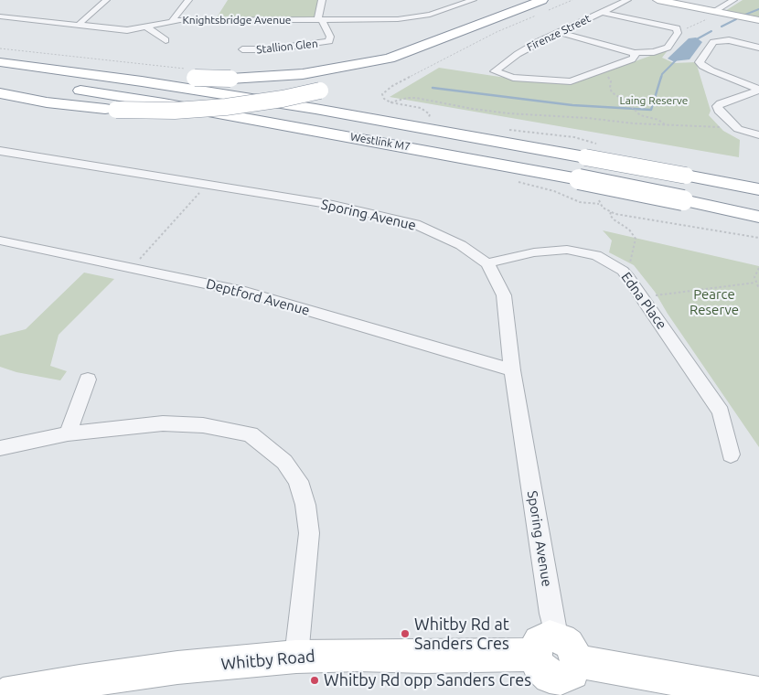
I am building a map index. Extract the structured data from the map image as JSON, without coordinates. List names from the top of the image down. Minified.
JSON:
{"streets":{"highway":["Westlink M7"],"street":["Knightsbridge Avenue","Firenze Street","Stallion Glen","Sporing Avenue","Deptford Avenue","Edna Place","Whitby Road"]},"crossings":[["Knightsbridge Avenue","Stallion Glen"],["Sporing Avenue","Deptford Avenue"],["Sporing Avenue","Edna Place"],["Sporing Avenue","Whitby Road"]],"parks":["Laing Reserve","Pearce Reserve"],"places":["Whitby Rd at Sanders Cres","Whitby Rd opp Sanders Cres"]}
